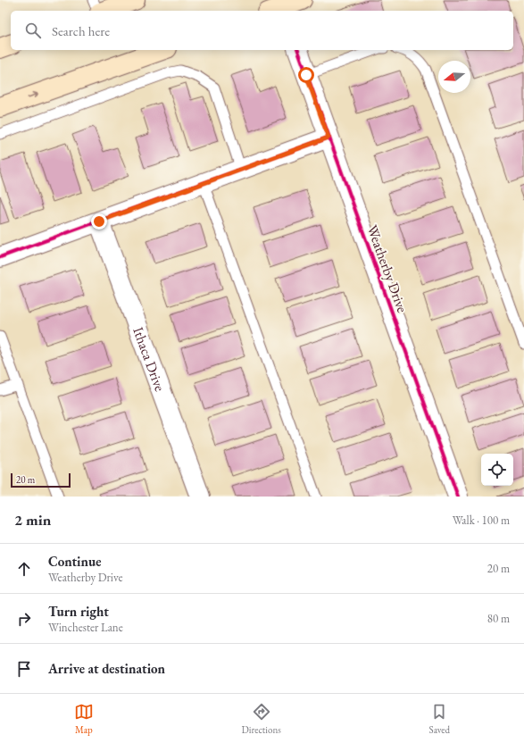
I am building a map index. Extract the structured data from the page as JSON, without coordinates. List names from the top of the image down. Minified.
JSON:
{"streets":{"street":["Weatherby Drive","Ithaca Drive"]},"scale_bar":"20 m","north":"left","page":{"search":"Search here","scale":"20 m","heading":["2 min","Walk · 100 m"],"list":[["Continue","Weatherby Drive","20 m"],["Turn right","Winchester Lane","80 m"],"Arrive at destination"],"nav":["Map","Directions","Saved"]}}
